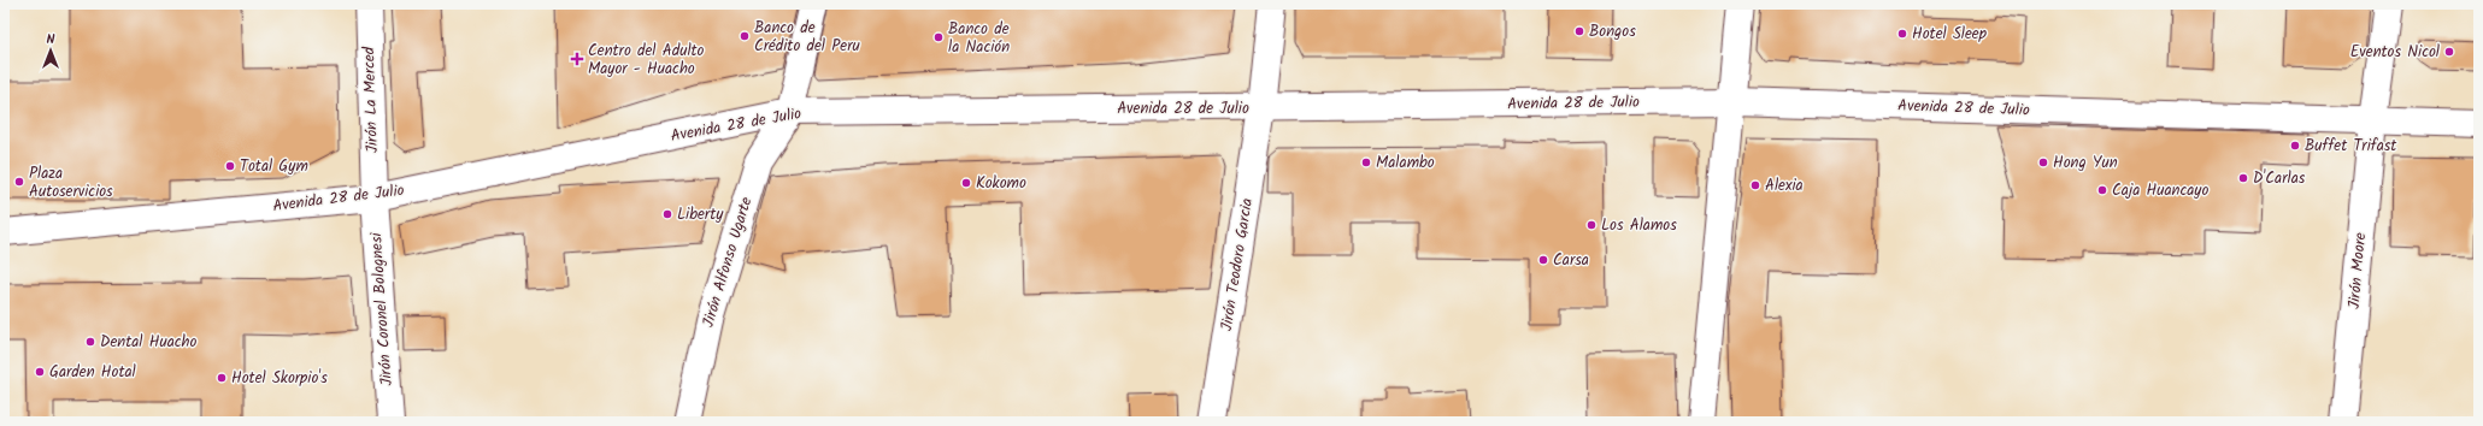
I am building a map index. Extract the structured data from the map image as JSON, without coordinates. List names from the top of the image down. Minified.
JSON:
{"streets":{"main road":["Jirón La Merced","Avenida 28 de Julio","Jirón Alfonso Ugarte","Jirón Teodoro Garcia","Jirón Moore","Jirón Coronel Bolognesi"]},"crossings":[["Jirón La Merced","Avenida 28 de Julio"],["Jirón La Merced","Jirón Coronel Bolognesi"],["Avenida 28 de Julio","Jirón Alfonso Ugarte"],["Avenida 28 de Julio","Jirón Teodoro Garcia"],["Avenida 28 de Julio","Jirón Moore"],["Avenida 28 de Julio","Jirón Coronel Bolognesi"]],"places":{"other":["Bongos","Hotel Sleep","Banco de Crédito del Peru","Banco de la Nación","Eventos Nicol","Buffet Trifast","Malambo","Hong Yun","Total Gym","D'Carlas","Plaza Autoservicios","Kokomo","Alexia","Caja Huancayo","Liberty","Los Alamos","Carsa","Dental Huacho","Garden Hotal","Hotel Skorpio's"],"health":["Centro del Adulto Mayor - Huacho"]},"north":"top"}
